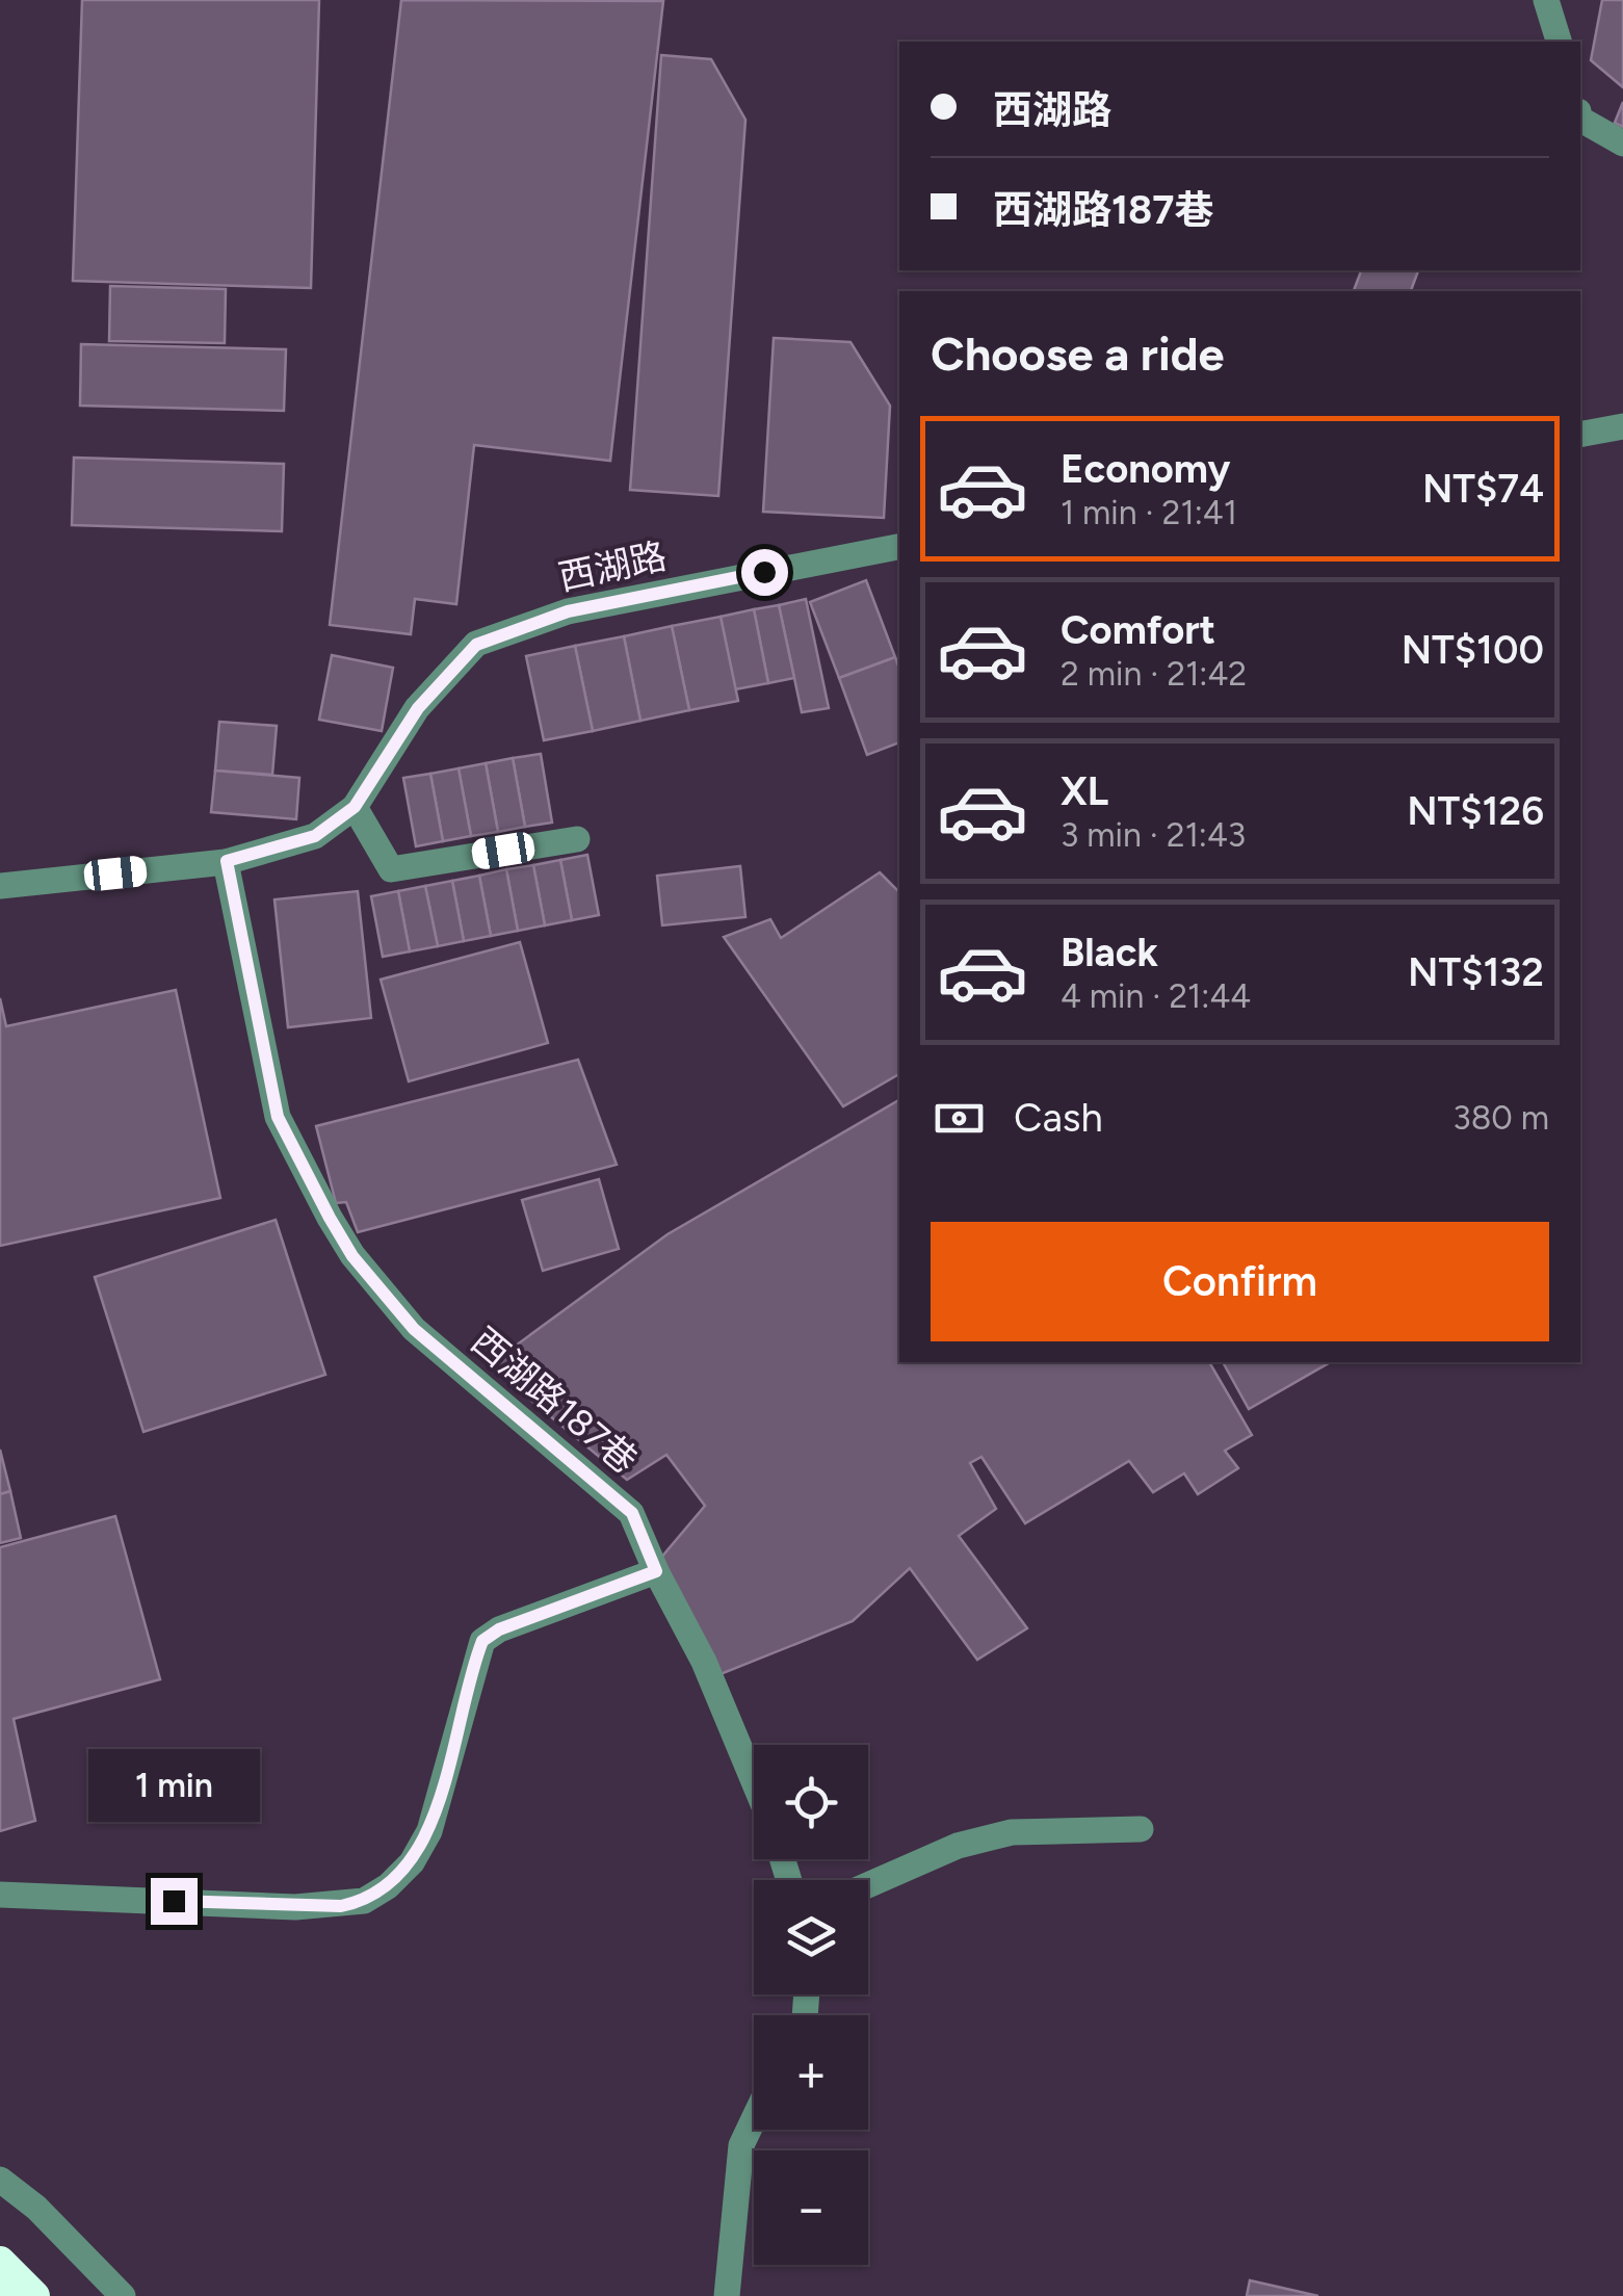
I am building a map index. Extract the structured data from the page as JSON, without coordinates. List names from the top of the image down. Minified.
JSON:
{"streets":{"street":["西湖路","西湖路187巷"]},"crossings":[["西湖路","西湖路187巷"]],"page":{"banner":["西湖路","西湖路187巷"],"heading":"Choose a ride","list":[{"name":"Economy","note":"1 min · 21:41","value":"NT$74"},{"name":"Comfort","note":"2 min · 21:42","value":"NT$100"},{"name":"XL","note":"3 min · 21:43","value":"NT$126"},{"name":"Black","note":"4 min · 21:44","value":"NT$132"}],"pay":["Cash","380 m"],"buttons":"Confirm","map_buttons":["+","−"],"bubble":"1 min"}}
